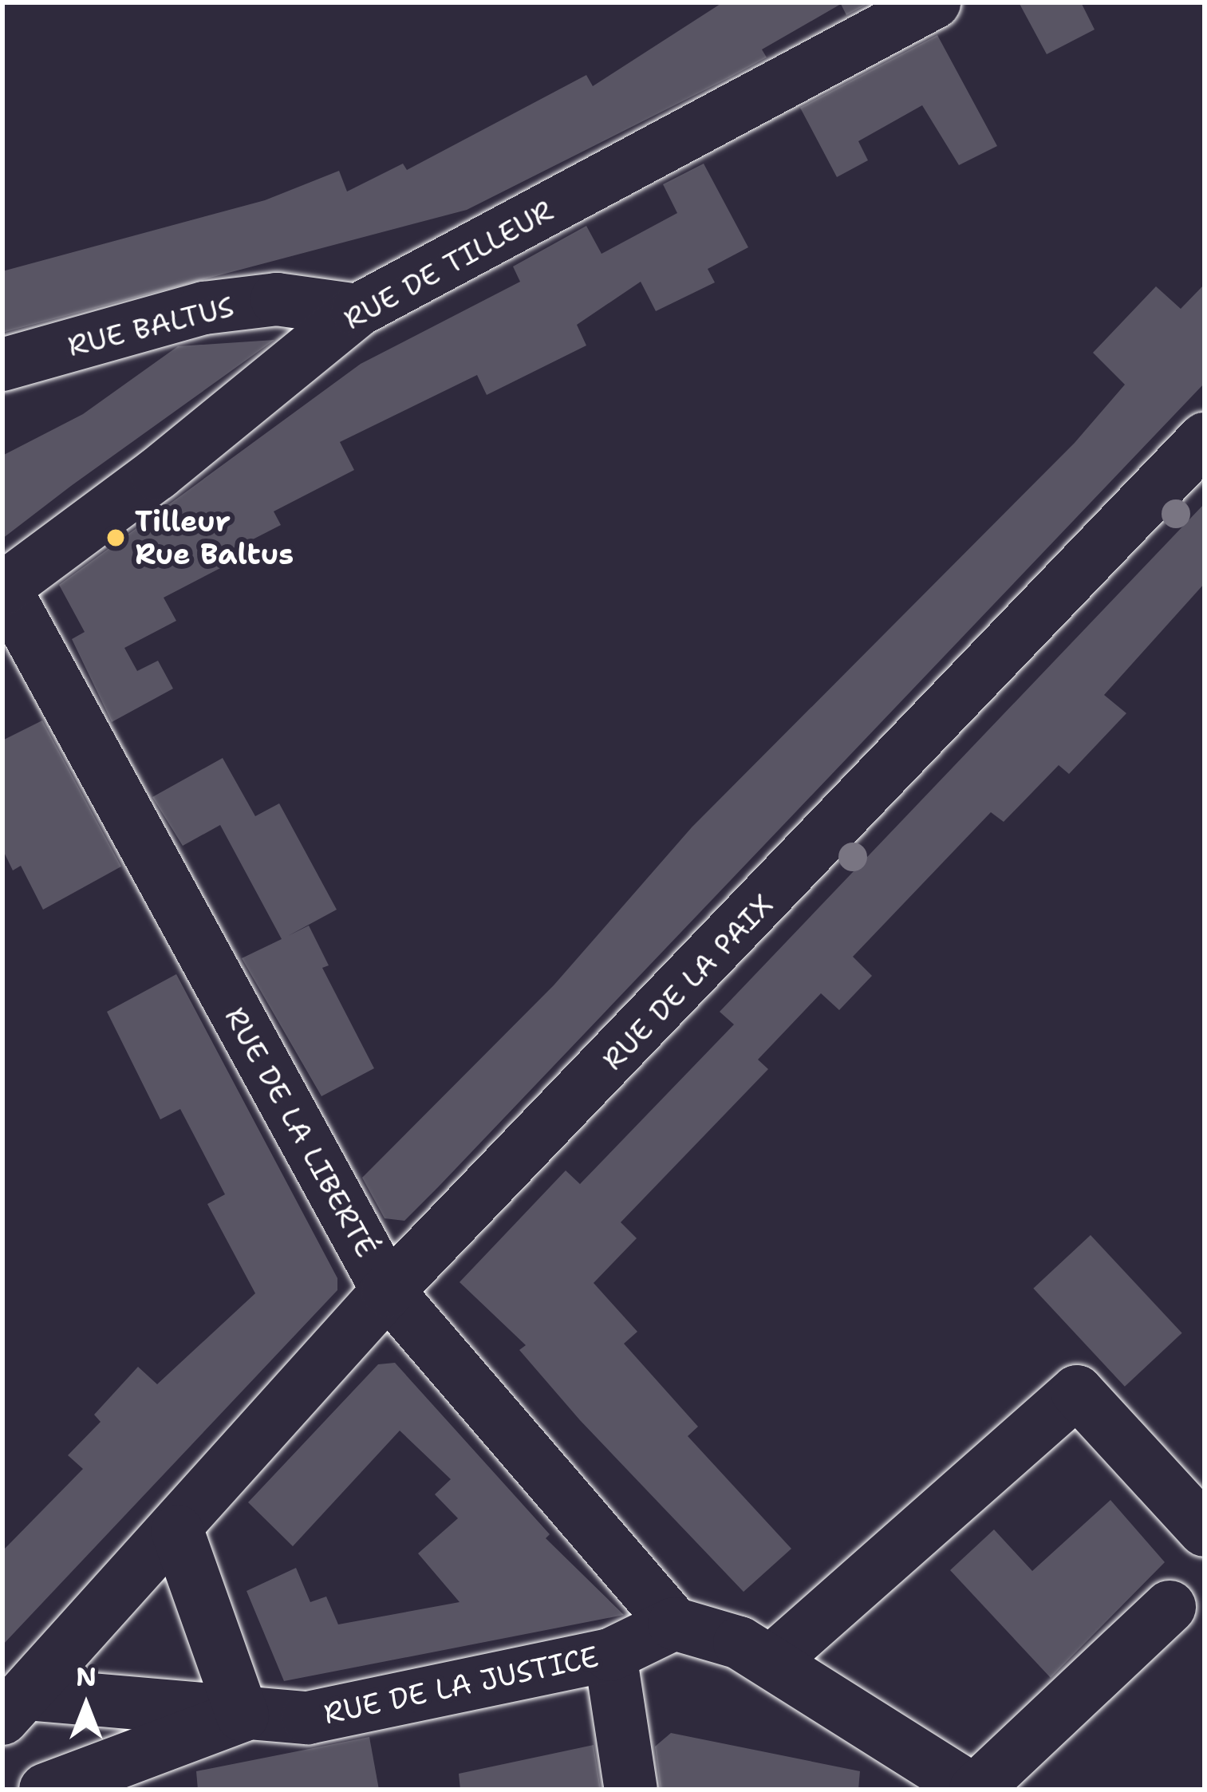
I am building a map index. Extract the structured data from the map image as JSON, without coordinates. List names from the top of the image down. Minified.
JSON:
{"streets":{"street":["RUE DE TILLEUR","RUE BALTUS","RUE DE LA PAIX","RUE DE LA LIBERTÉ","RUE DE LA JUSTICE"]},"crossings":[["RUE DE TILLEUR","RUE BALTUS"],["RUE DE TILLEUR","RUE DE LA LIBERTÉ"],["RUE DE LA PAIX","RUE DE LA LIBERTÉ"],["RUE DE LA PAIX","RUE DE LA JUSTICE"],["RUE DE LA LIBERTÉ","RUE DE LA JUSTICE"]],"places":["Tilleur Rue Baltus"],"north":"top"}
